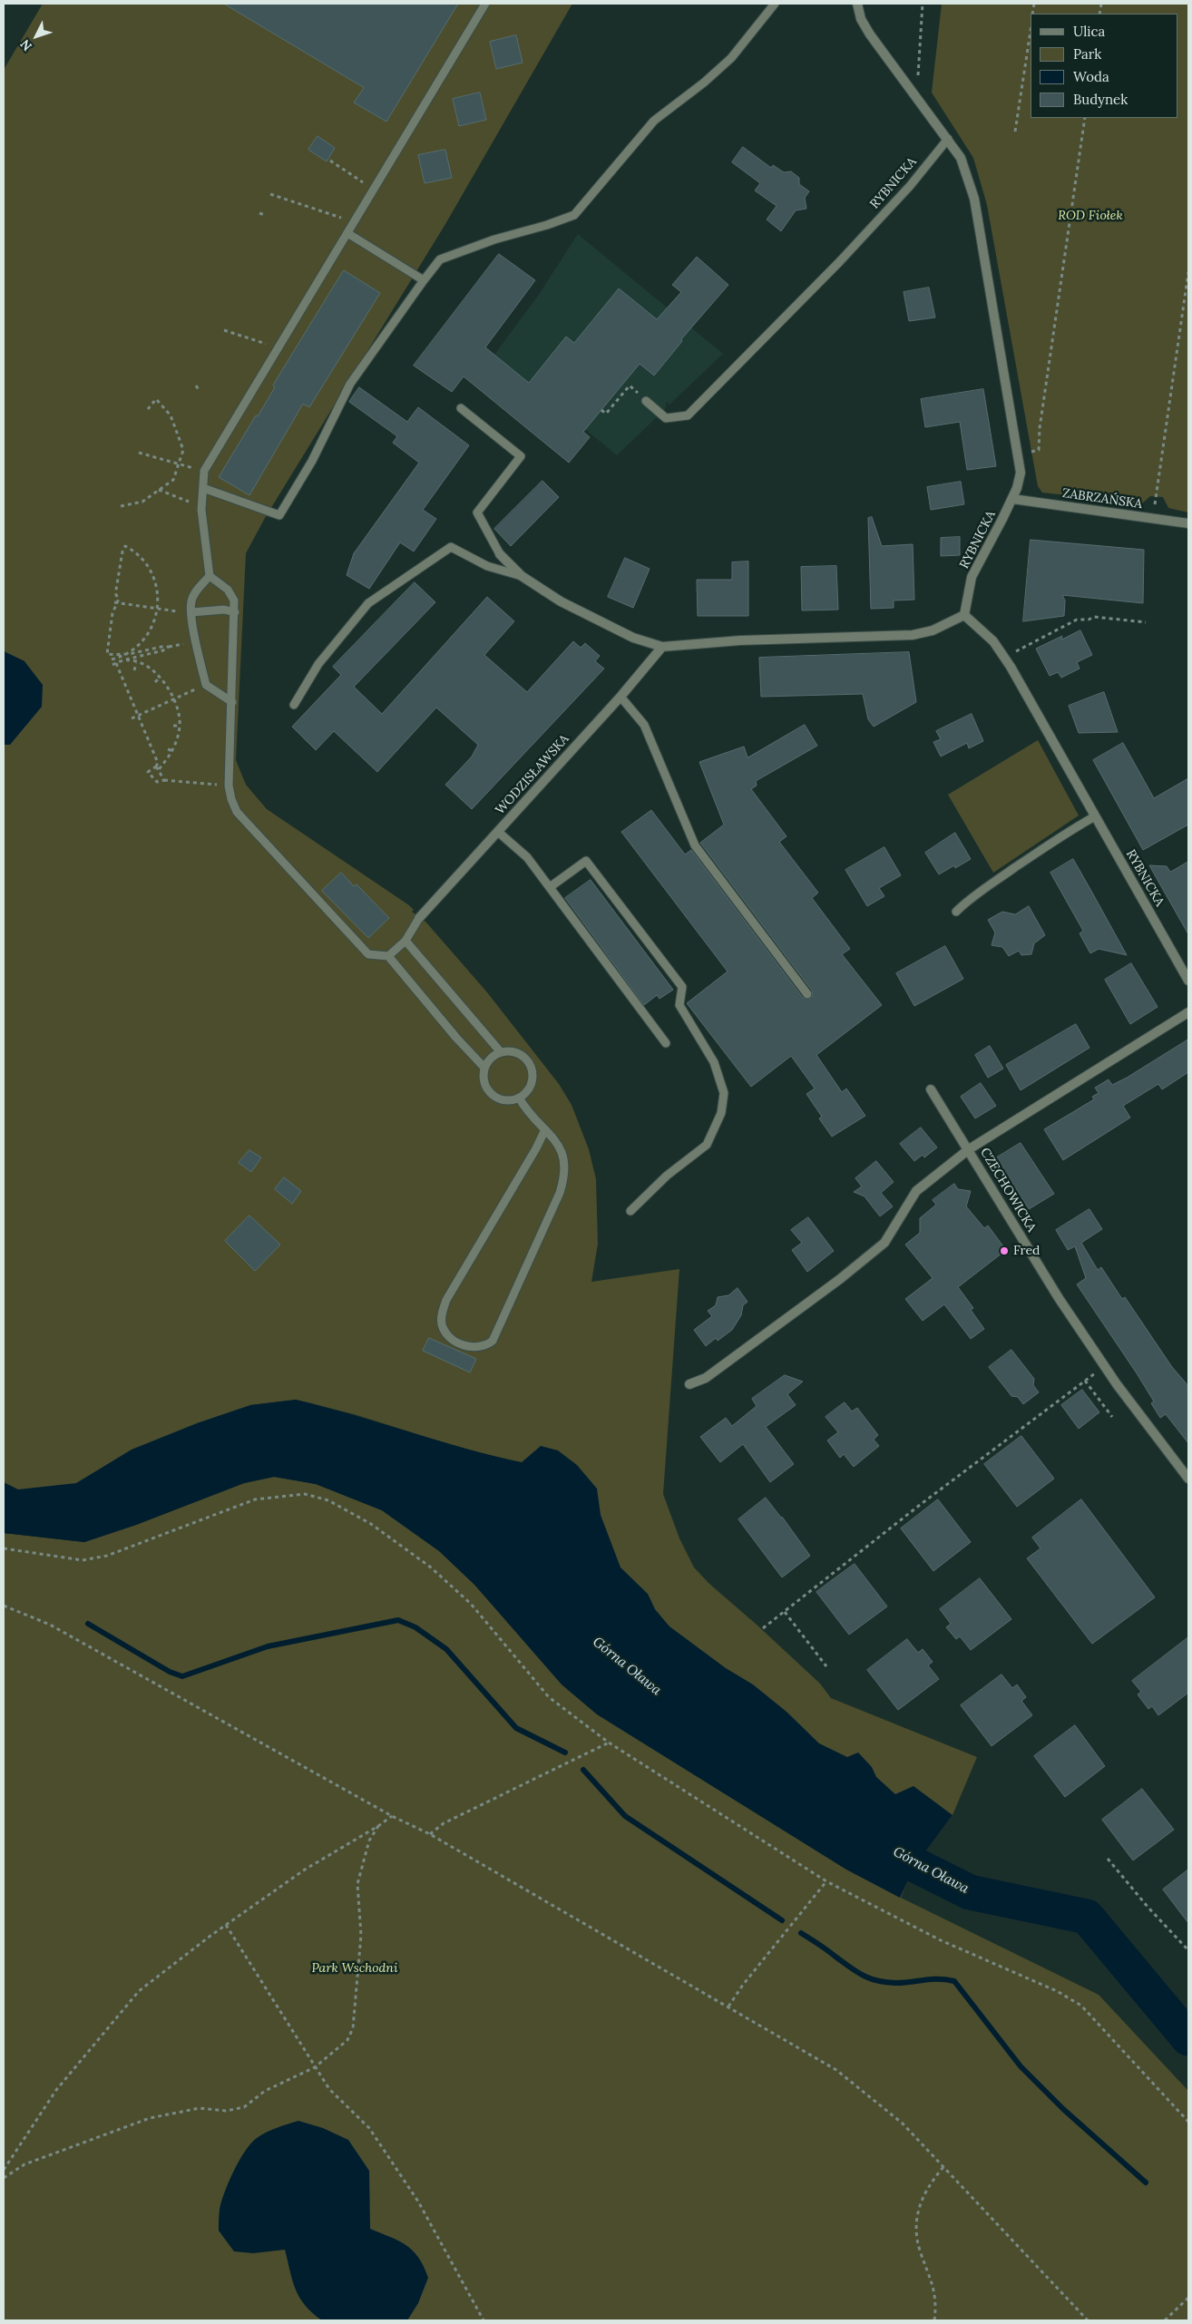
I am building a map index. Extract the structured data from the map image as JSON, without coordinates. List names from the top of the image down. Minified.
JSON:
{"streets":{"street":["RYBNICKA","ZABRZAŃSKA","WODZISŁAWSKA","CZECHOWICKA"]},"crossings":[["RYBNICKA","ZABRZAŃSKA"]],"water":["Górna Oława"],"parks":["ROD Fiołek","Park Wschodni"],"places":["Fred"],"legend":["Ulica","Park","Woda","Budynek"],"north":"bottom left"}
